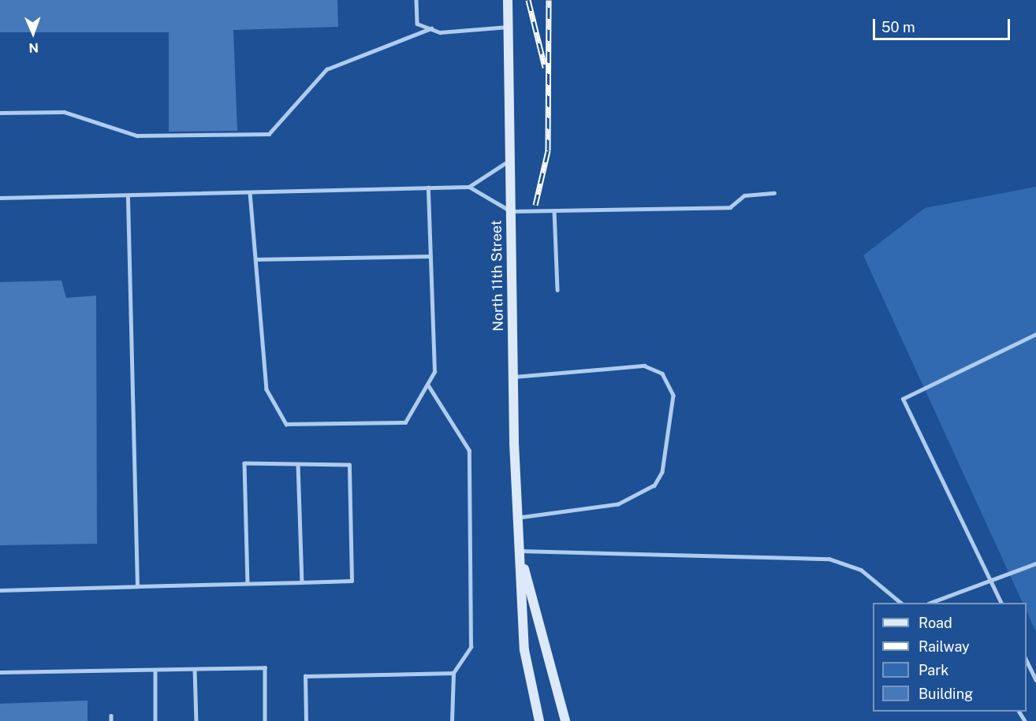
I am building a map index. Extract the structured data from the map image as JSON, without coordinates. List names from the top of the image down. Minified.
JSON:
{"streets":{"main road":["North 11th Street"]},"legend":["Road","Railway","Park","Building"],"scale_bar":"50 m","north":"bottom"}
